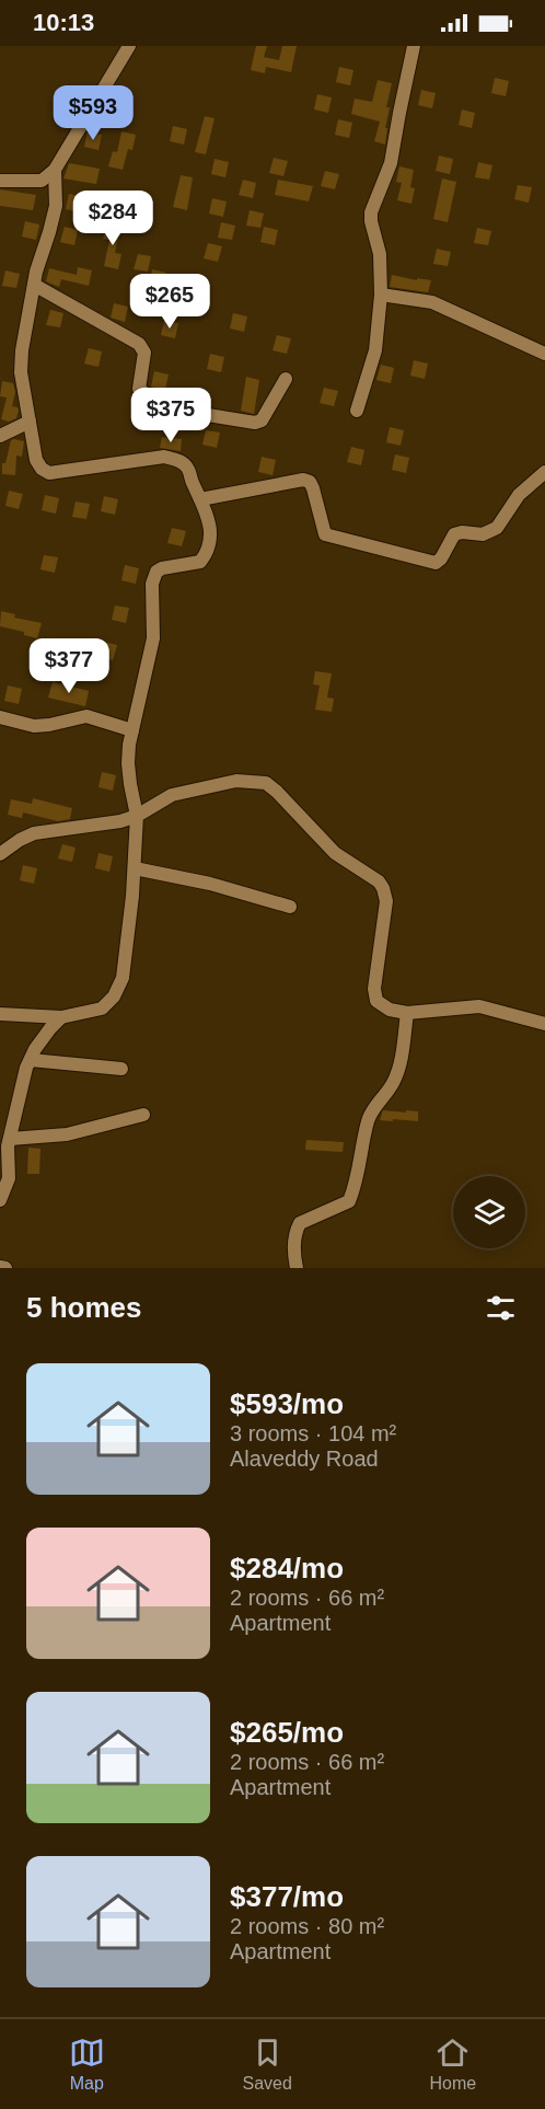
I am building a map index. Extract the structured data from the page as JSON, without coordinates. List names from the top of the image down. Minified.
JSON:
{"page":{"status":"10:13","price":["$593","$284","$265","$375","$377"],"heading":"5 homes","list":[{"name":"$593/mo","note":"3 rooms · 104 m² · Alaveddy Road"},{"name":"$284/mo","note":"2 rooms · 66 m² · Apartment"},{"name":"$265/mo","note":"2 rooms · 66 m² · Apartment"},{"name":"$377/mo","note":"2 rooms · 80 m² · Apartment"}],"tabs":["Map","Saved","Home"]}}
